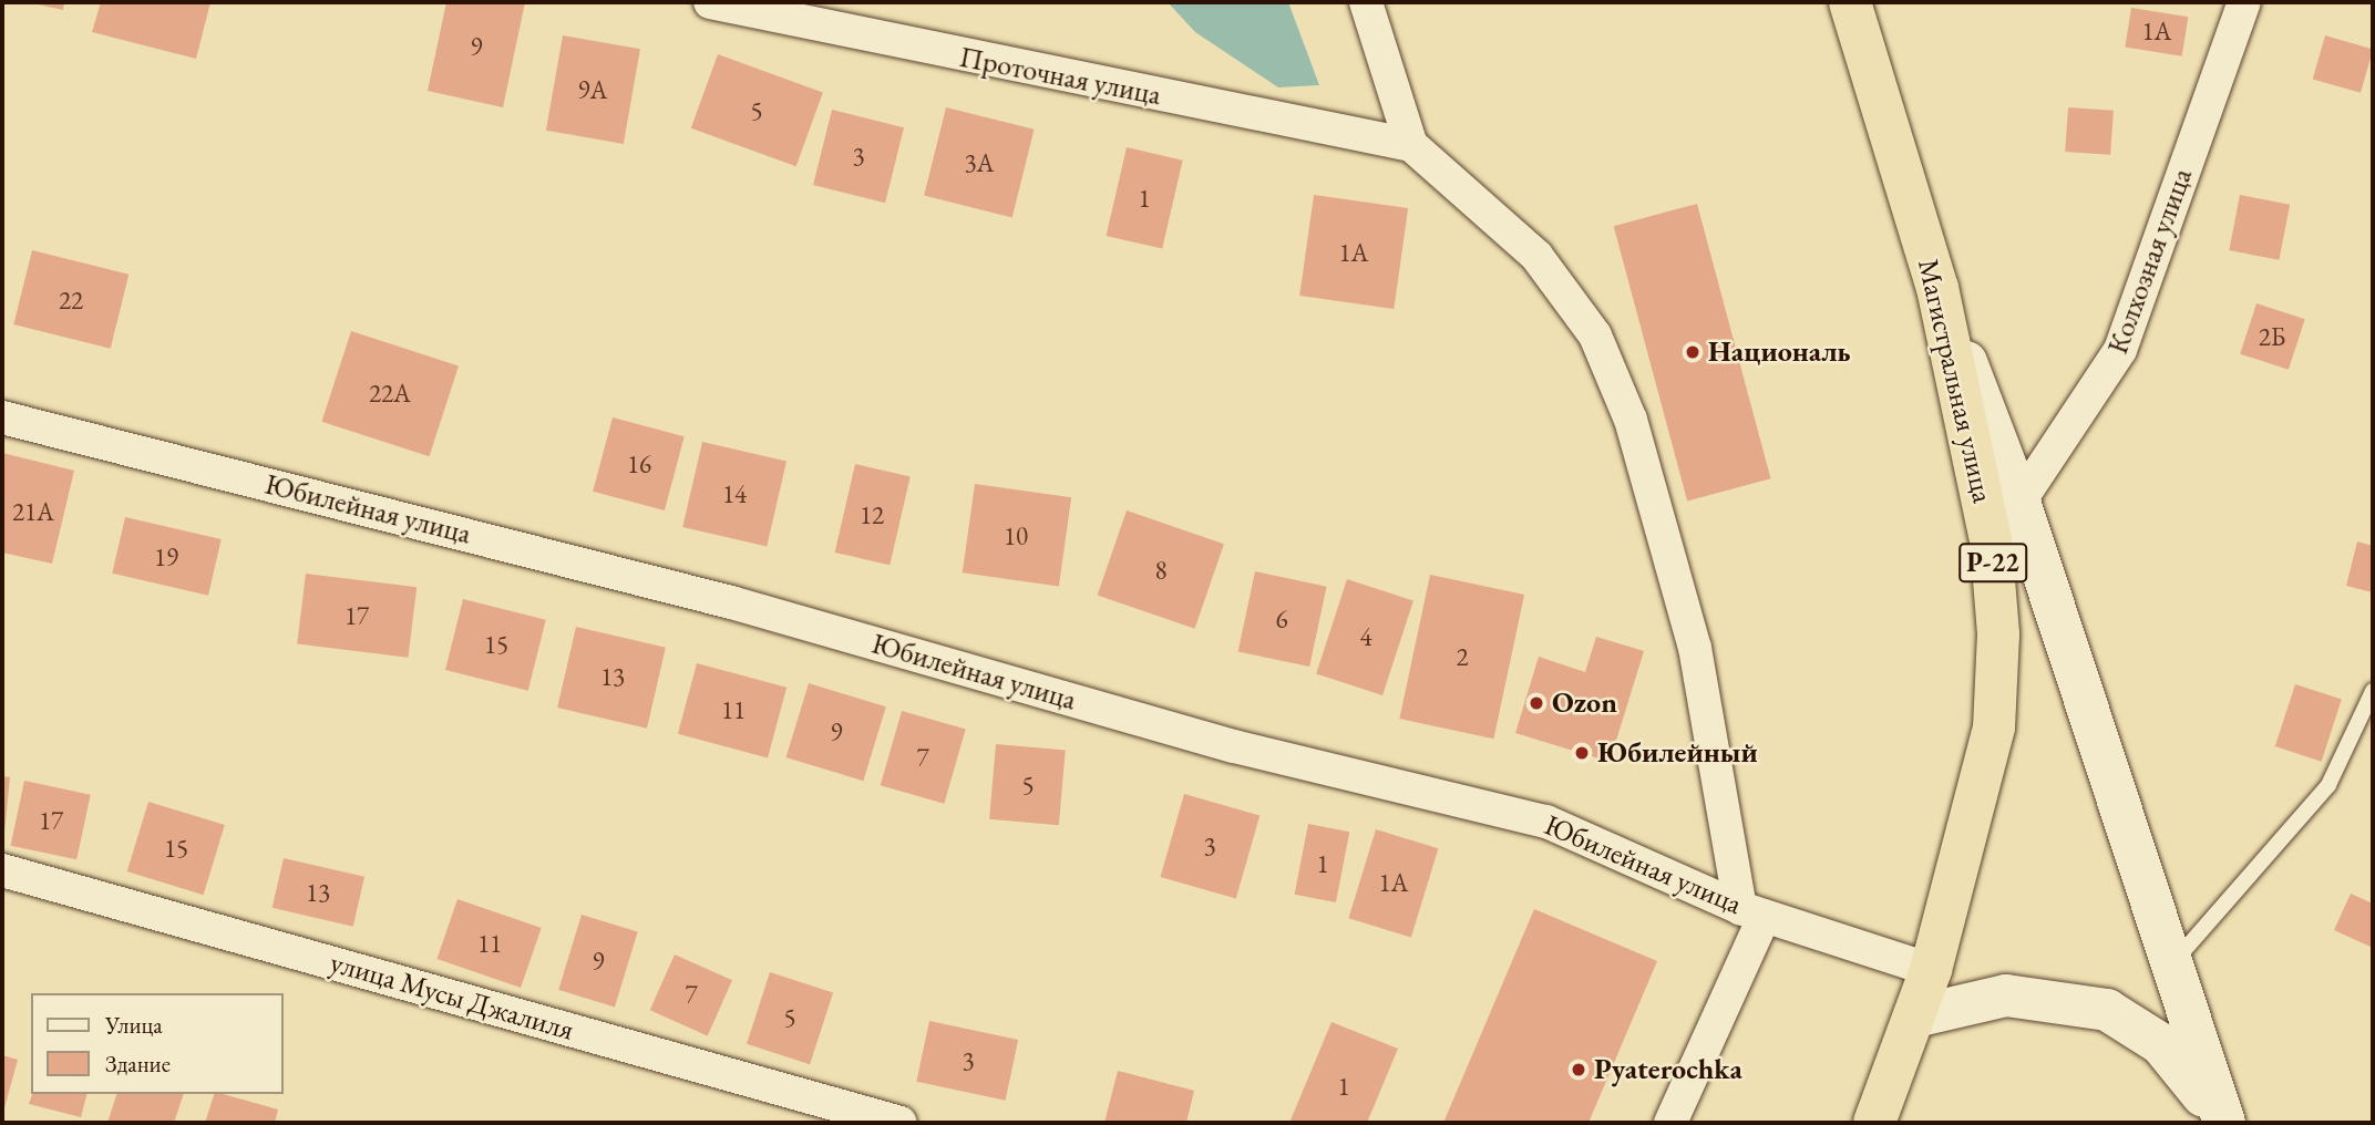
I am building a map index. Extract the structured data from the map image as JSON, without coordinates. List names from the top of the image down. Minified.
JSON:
{"streets":{"highway":["Магистральная улица","Р-22"],"street":["Проточная улица","Колхозная улица","Юбилейная улица","улица Мусы Джалиля"]},"crossings":[["Магистральная улица","Юбилейная улица"]],"places":["Националь","Ozon","Юбилейный","Pyaterochka"],"house_numbers":["1А","9","9А","5","3","3А","1","1А","22","2Б","22А","16","14","21А","12","10","19","8","17","6","4","15","2","13","11","9","7","5","17","3","15","1","1А","13","11","9","7","5","3","1"],"legend":["Улица","Здание"]}
